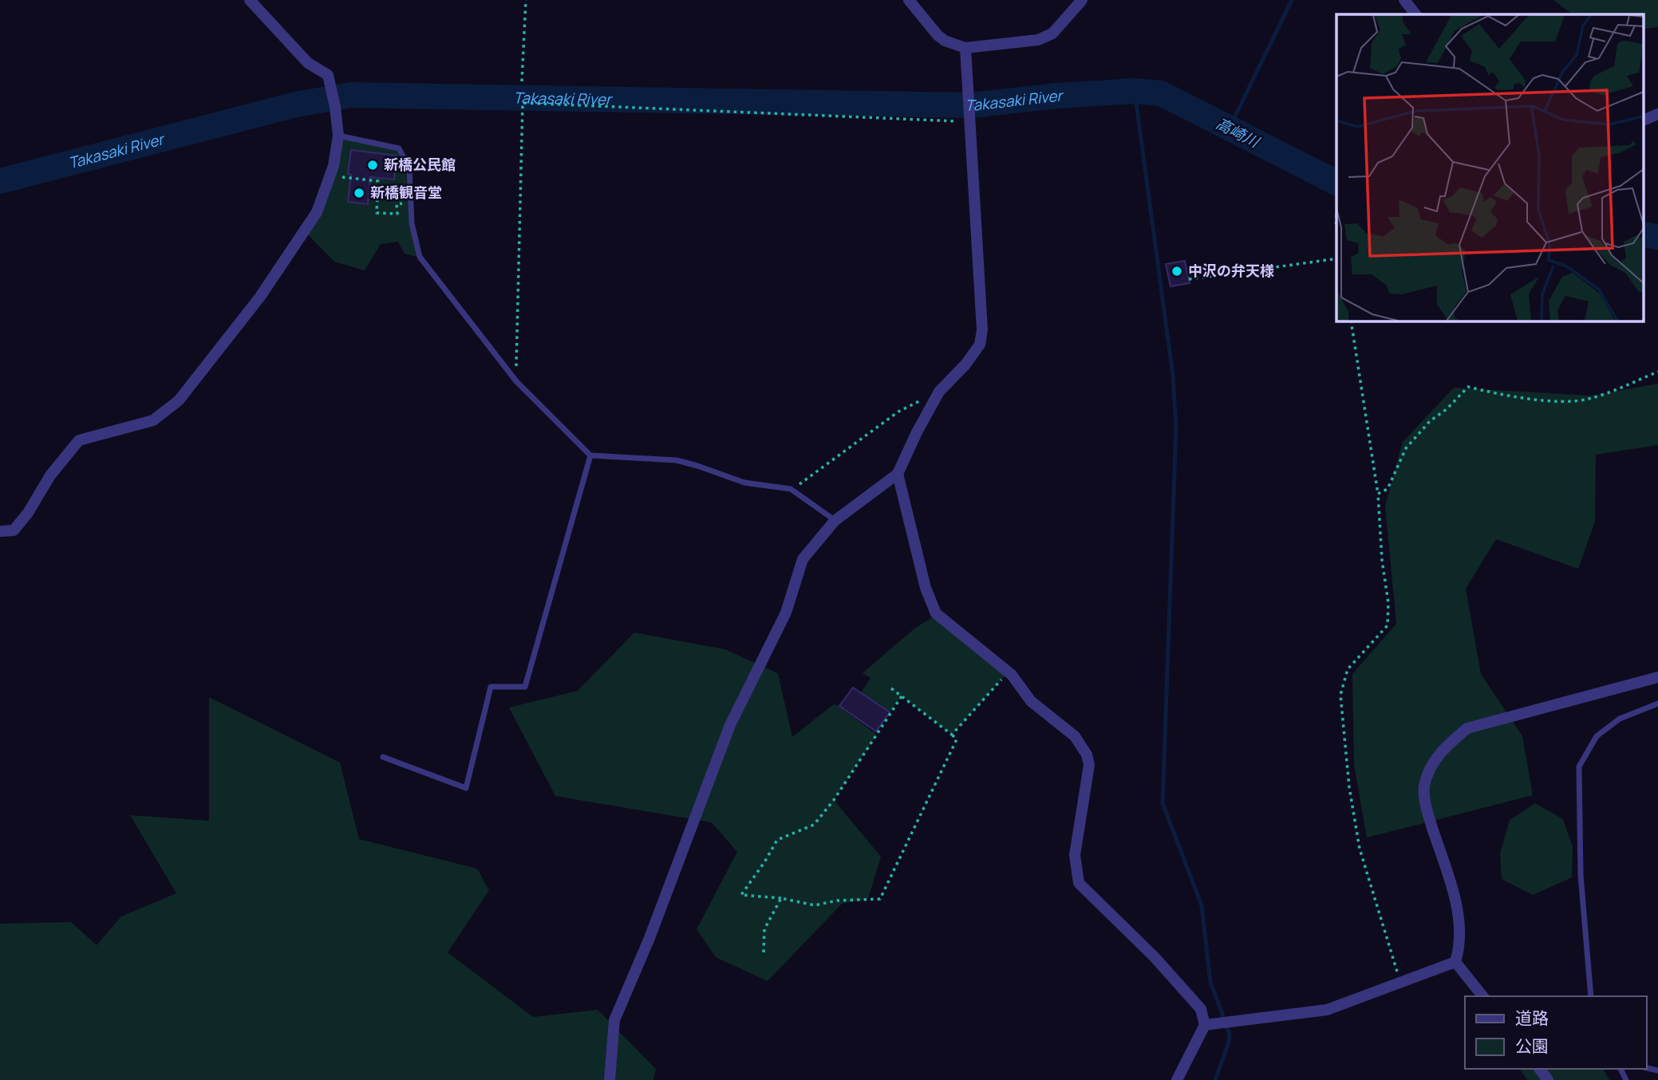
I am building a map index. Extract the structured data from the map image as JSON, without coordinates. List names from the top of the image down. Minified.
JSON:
{"water":["Takasaki River","高崎川"],"places":["新橋公民館","新橋観音堂","中沢の弁天様"],"legend":["道路","公園"]}
